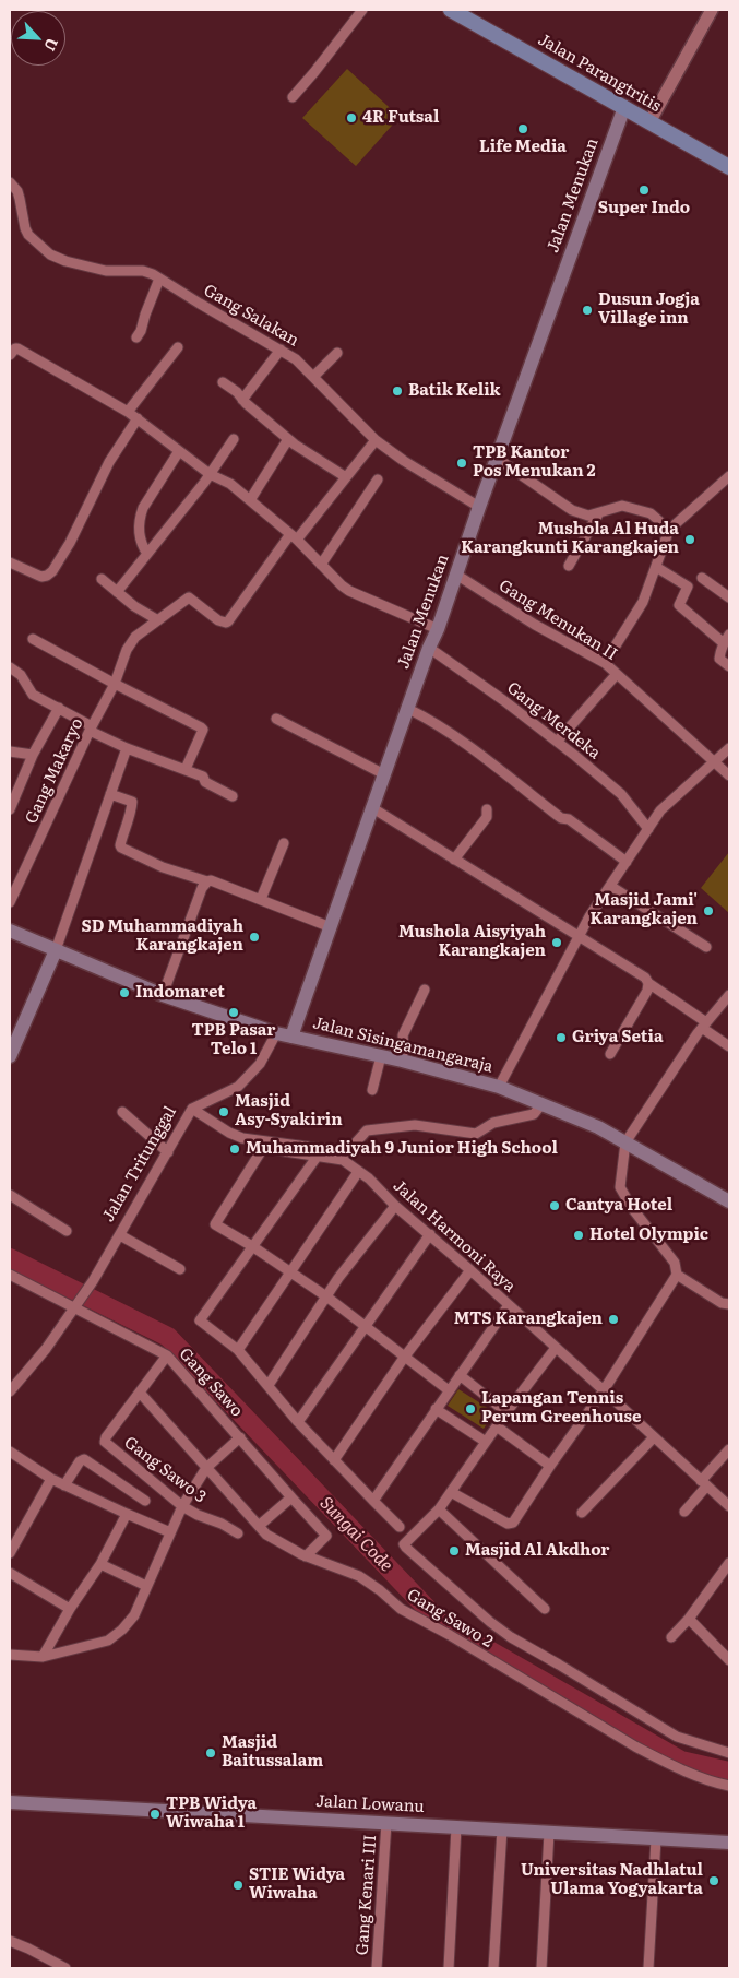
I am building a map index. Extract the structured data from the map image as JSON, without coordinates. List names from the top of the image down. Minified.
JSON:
{"streets":{"main road":["Jalan Parangtritis","Jalan Menukan","Jalan Sisingamangaraja","Jalan Lowanu"],"street":["Gang Salakan","Gang Menukan II","Gang Merdeka","Gang Makaryo","Jalan Tritunggal","Jalan Harmoni Raya","Gang Sawo","Gang Sawo 3","Gang Sawo 2","Gang Kenari III"]},"crossings":[["Jalan Parangtritis","Jalan Menukan"],["Jalan Menukan","Gang Salakan"],["Jalan Menukan","Gang Menukan II"],["Jalan Menukan","Gang Merdeka"],["Jalan Menukan","Jalan Sisingamangaraja"],["Jalan Sisingamangaraja","Jalan Tritunggal"],["Jalan Tritunggal","Gang Sawo"],["Gang Sawo","Gang Sawo 2"],["Gang Sawo 3","Gang Sawo 2"],["Jalan Lowanu","Gang Kenari III"]],"water":["Sungai Code"],"places":["4R Futsal","Life Media","Super Indo","Dusun Jogja Village inn","Batik Kelik","TPB Kantor Pos Menukan 2","Mushola Al Huda Karangkunti Karangkajen","Masjid Jami' Karangkajen","SD Muhammadiyah Karangkajen","Mushola Aisyiyah Karangkajen","Indomaret","TPB Pasar Telo 1","Griya Setia","Masjid Asy-Syakirin","Muhammadiyah 9 Junior High School","Cantya Hotel","Hotel Olympic","MTS Karangkajen","Lapangan Tennis Perum Greenhouse","Masjid Al Akdhor","Masjid Baitussalam","TPB Widya Wiwaha 1","Universitas Nadhlatul Ulama Yogyakarta","STIE Widya Wiwaha"],"north":"bottom right"}
